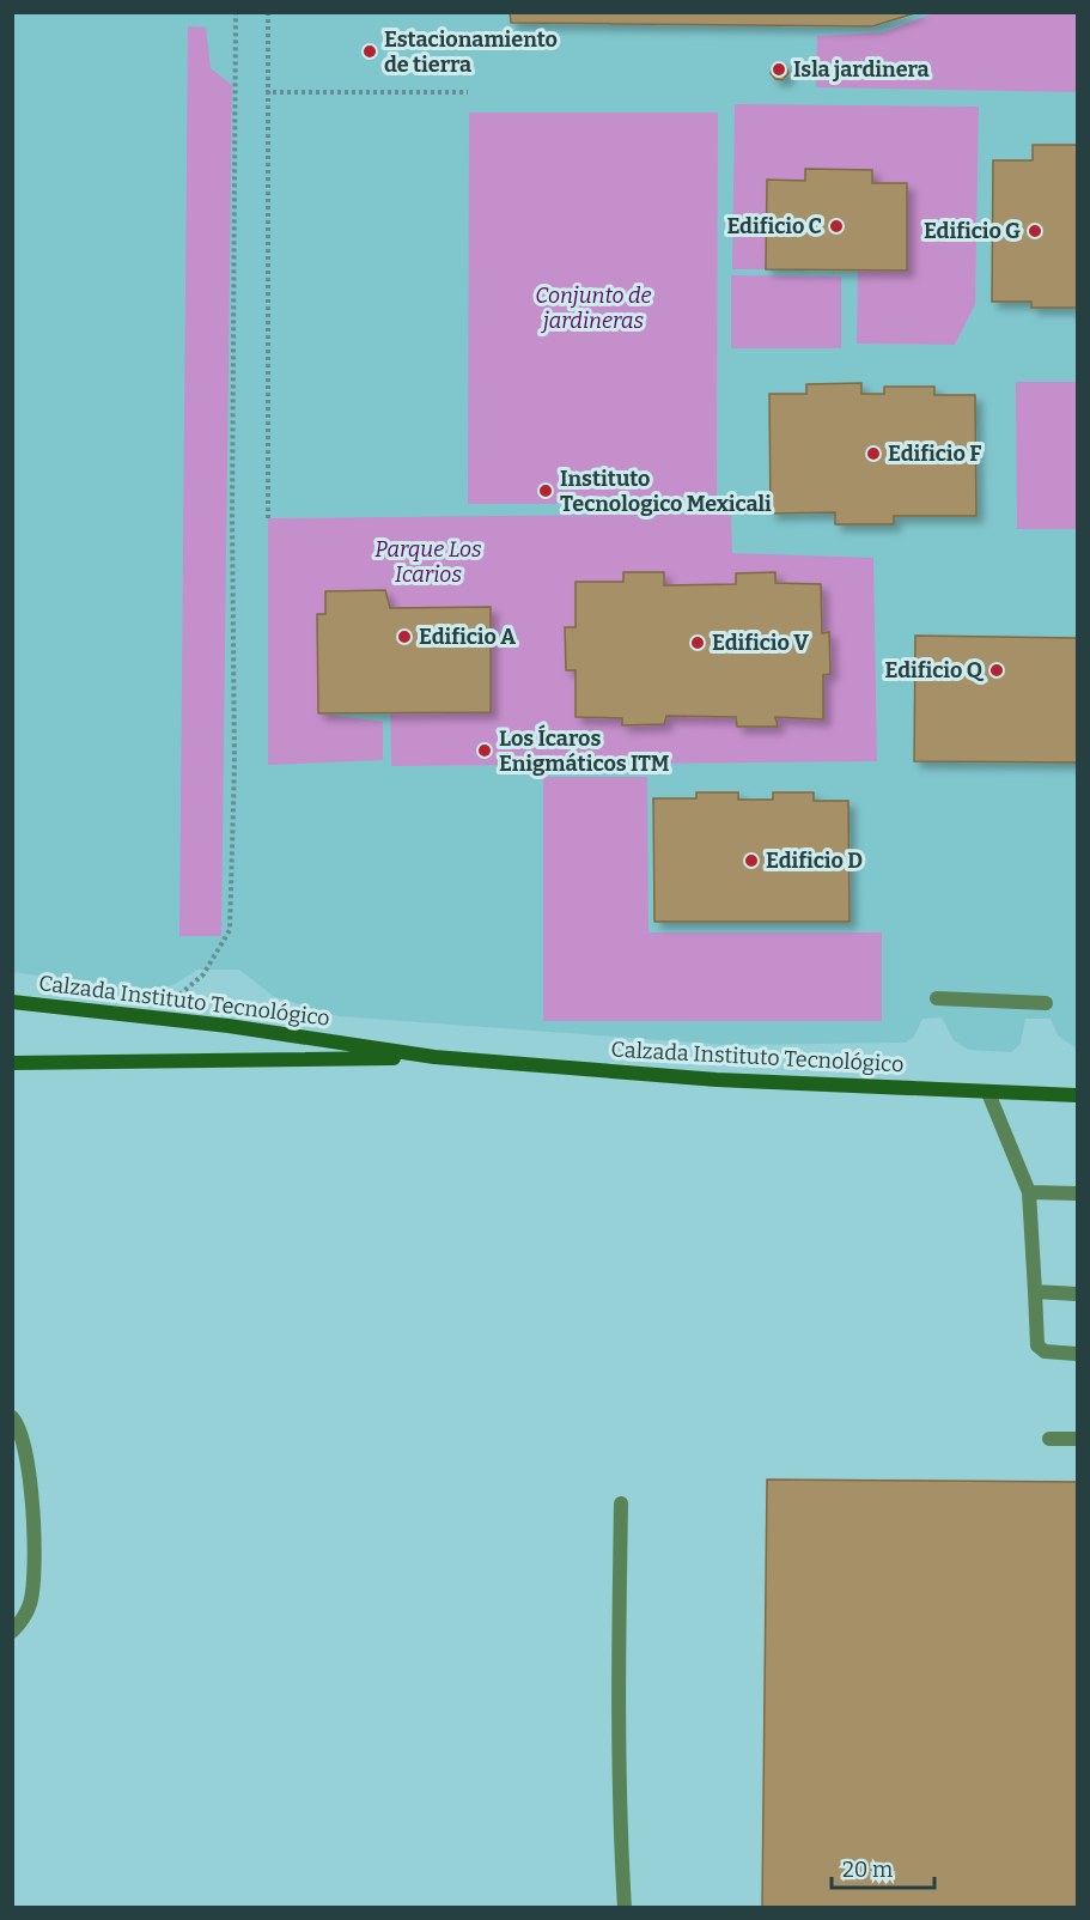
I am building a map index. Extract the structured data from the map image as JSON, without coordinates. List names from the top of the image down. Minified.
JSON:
{"streets":{"street":["Calzada Instituto Tecnológico"]},"parks":["Conjunto de jardineras","Parque Los Icarios"],"places":["Estacionamiento de tierra","Isla jardinera","Edificio C","Edificio G","Edificio F","Instituto Tecnologico Mexicali","Edificio A","Edificio V","Edificio Q","Los Ícaros Enigmáticos ITM","Edificio D"],"scale_bar":"20 m"}
